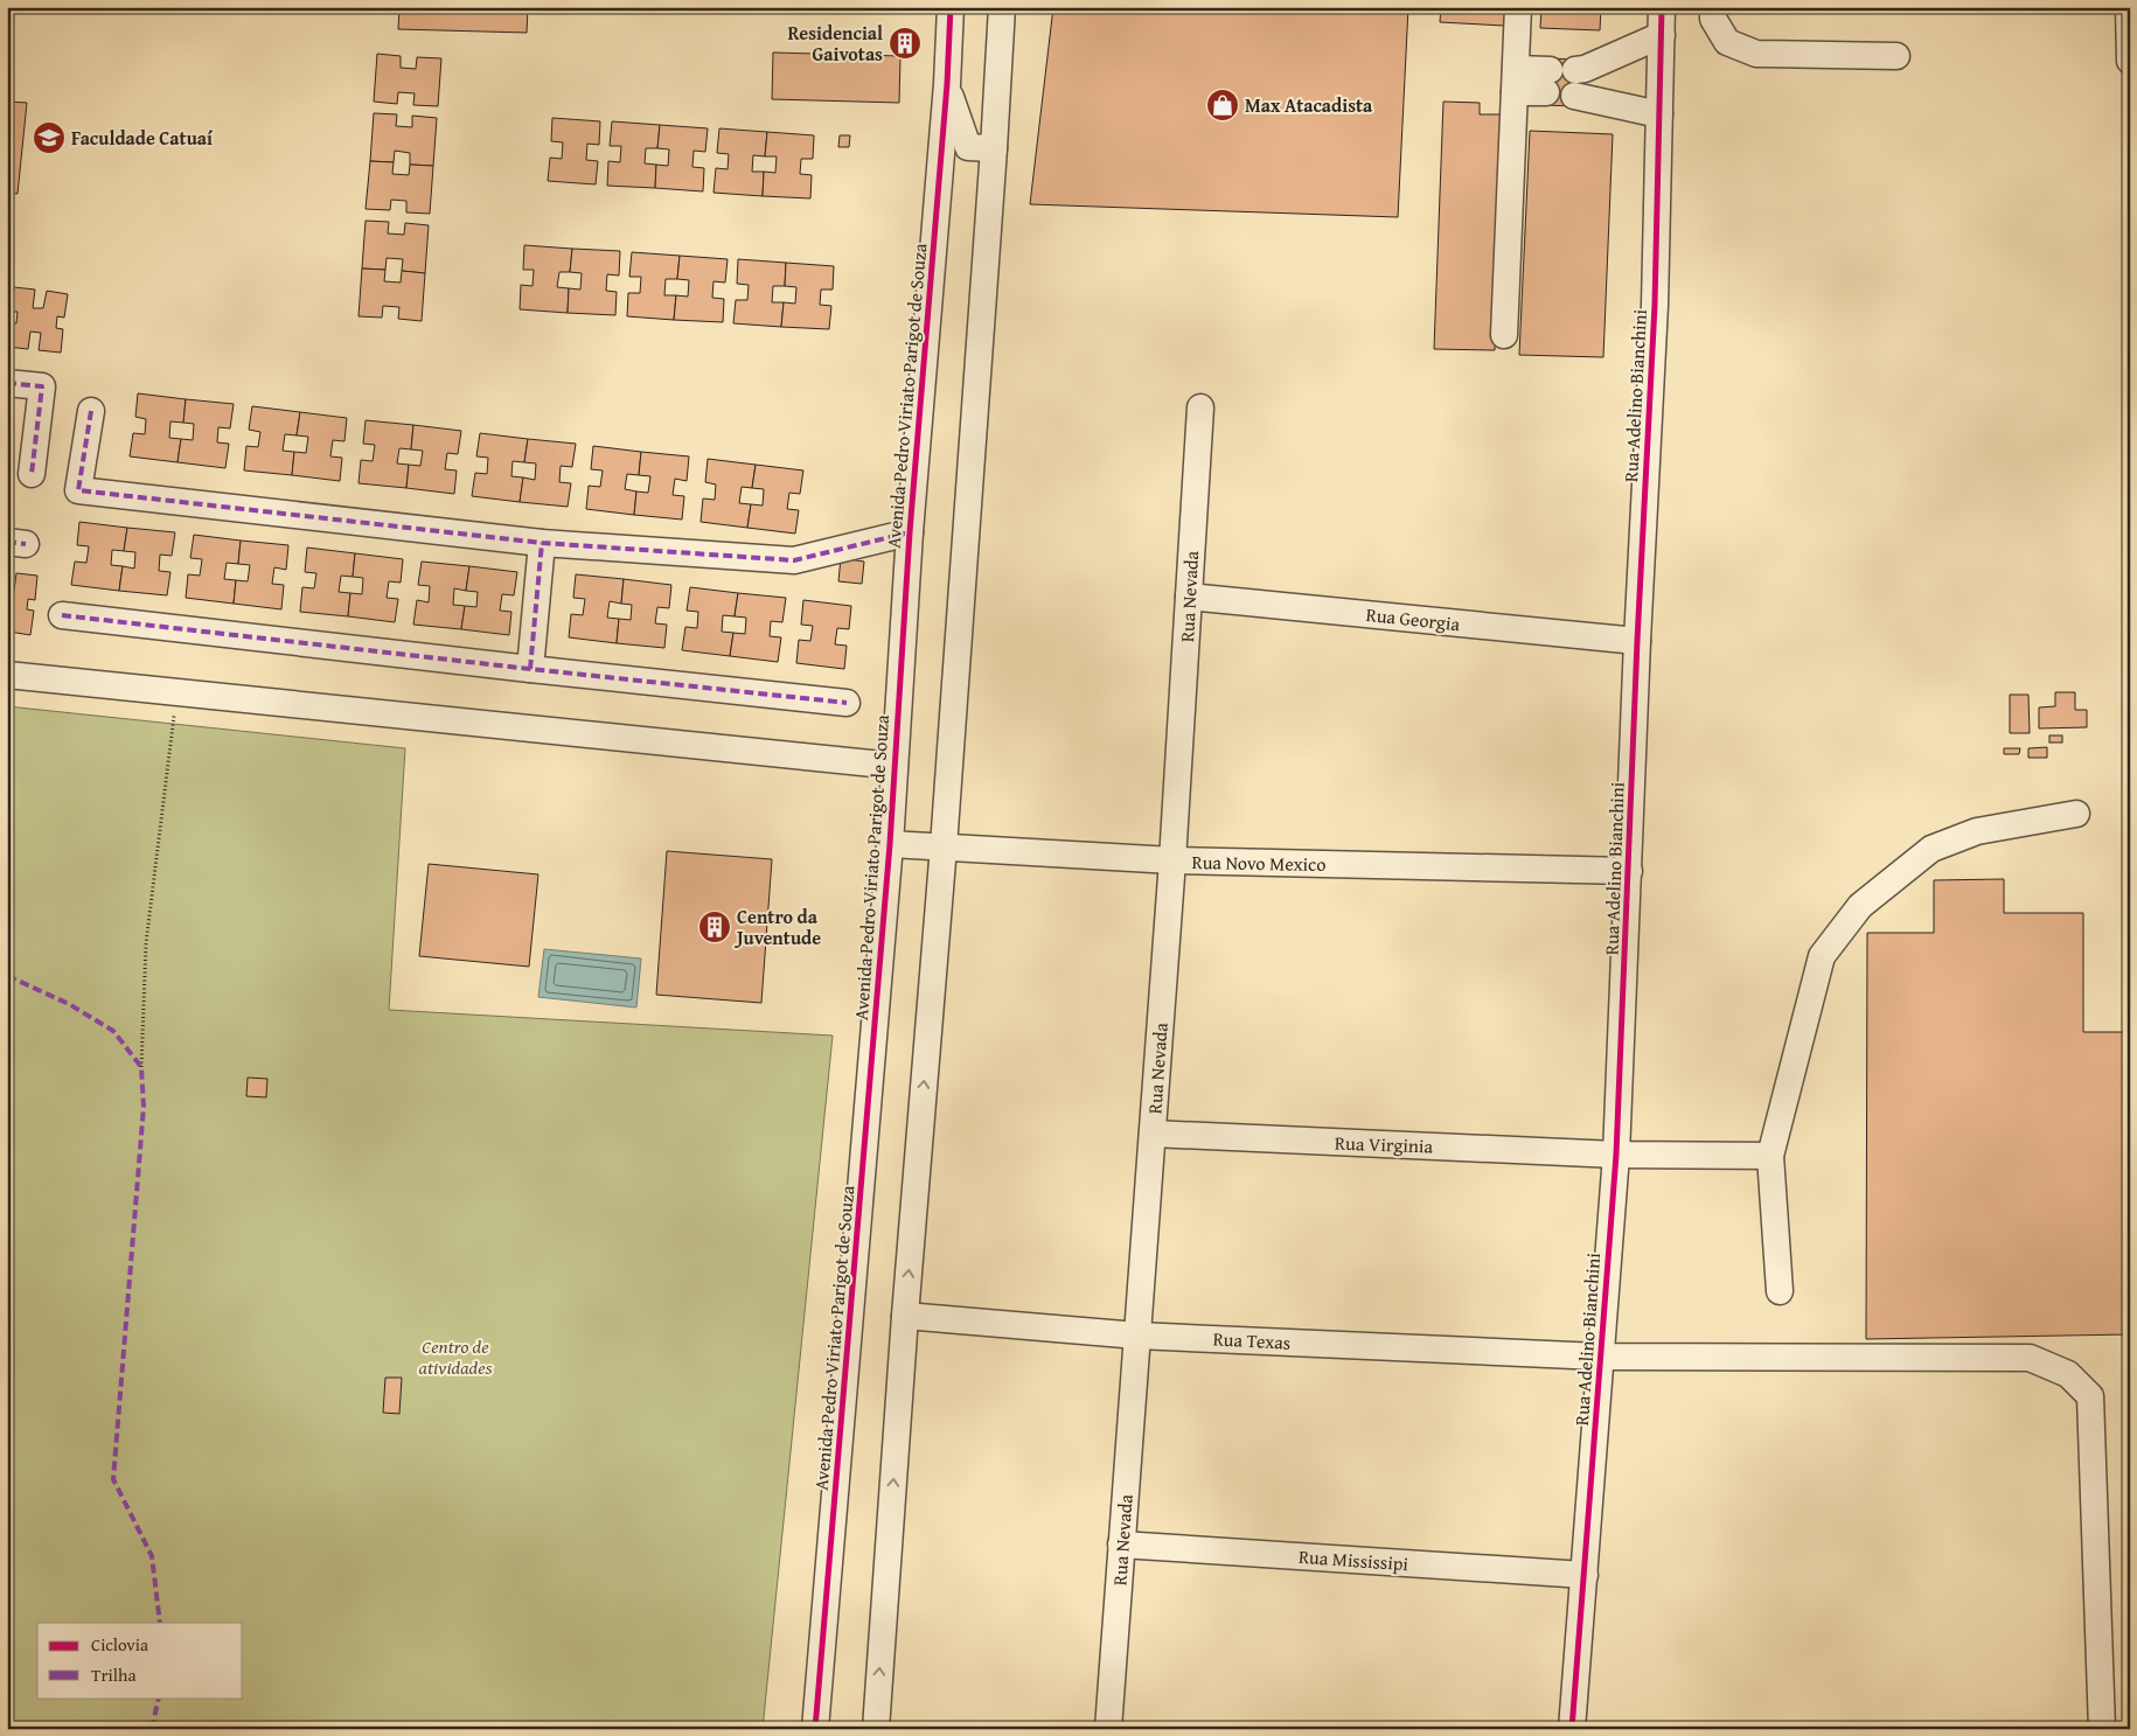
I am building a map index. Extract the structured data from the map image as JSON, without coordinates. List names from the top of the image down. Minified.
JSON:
{"streets":{"street":["Avenida Pedro Viriato Parigot de Souza","Rua Adelino Bianchini","Rua Nevada","Rua Georgia","Rua Novo Mexico","Rua Virginia","Rua Texas","Rua Mississipi"]},"crossings":[["Avenida Pedro Viriato Parigot de Souza","Rua Novo Mexico"],["Rua Adelino Bianchini","Rua Georgia"],["Rua Adelino Bianchini","Rua Novo Mexico"],["Rua Adelino Bianchini","Rua Virginia"],["Rua Adelino Bianchini","Rua Texas"],["Rua Adelino Bianchini","Rua Mississipi"],["Rua Nevada","Rua Georgia"],["Rua Nevada","Rua Novo Mexico"],["Rua Nevada","Rua Virginia"],["Rua Nevada","Rua Texas"],["Rua Nevada","Rua Mississipi"]],"parks":["Centro de atividades"],"places":{"building":["Residencial Gaivotas","Centro da Juventude"],"shop":["Max Atacadista"],"school or university":["Faculdade Catuaí"]},"legend":["Ciclovia","Trilha"]}
